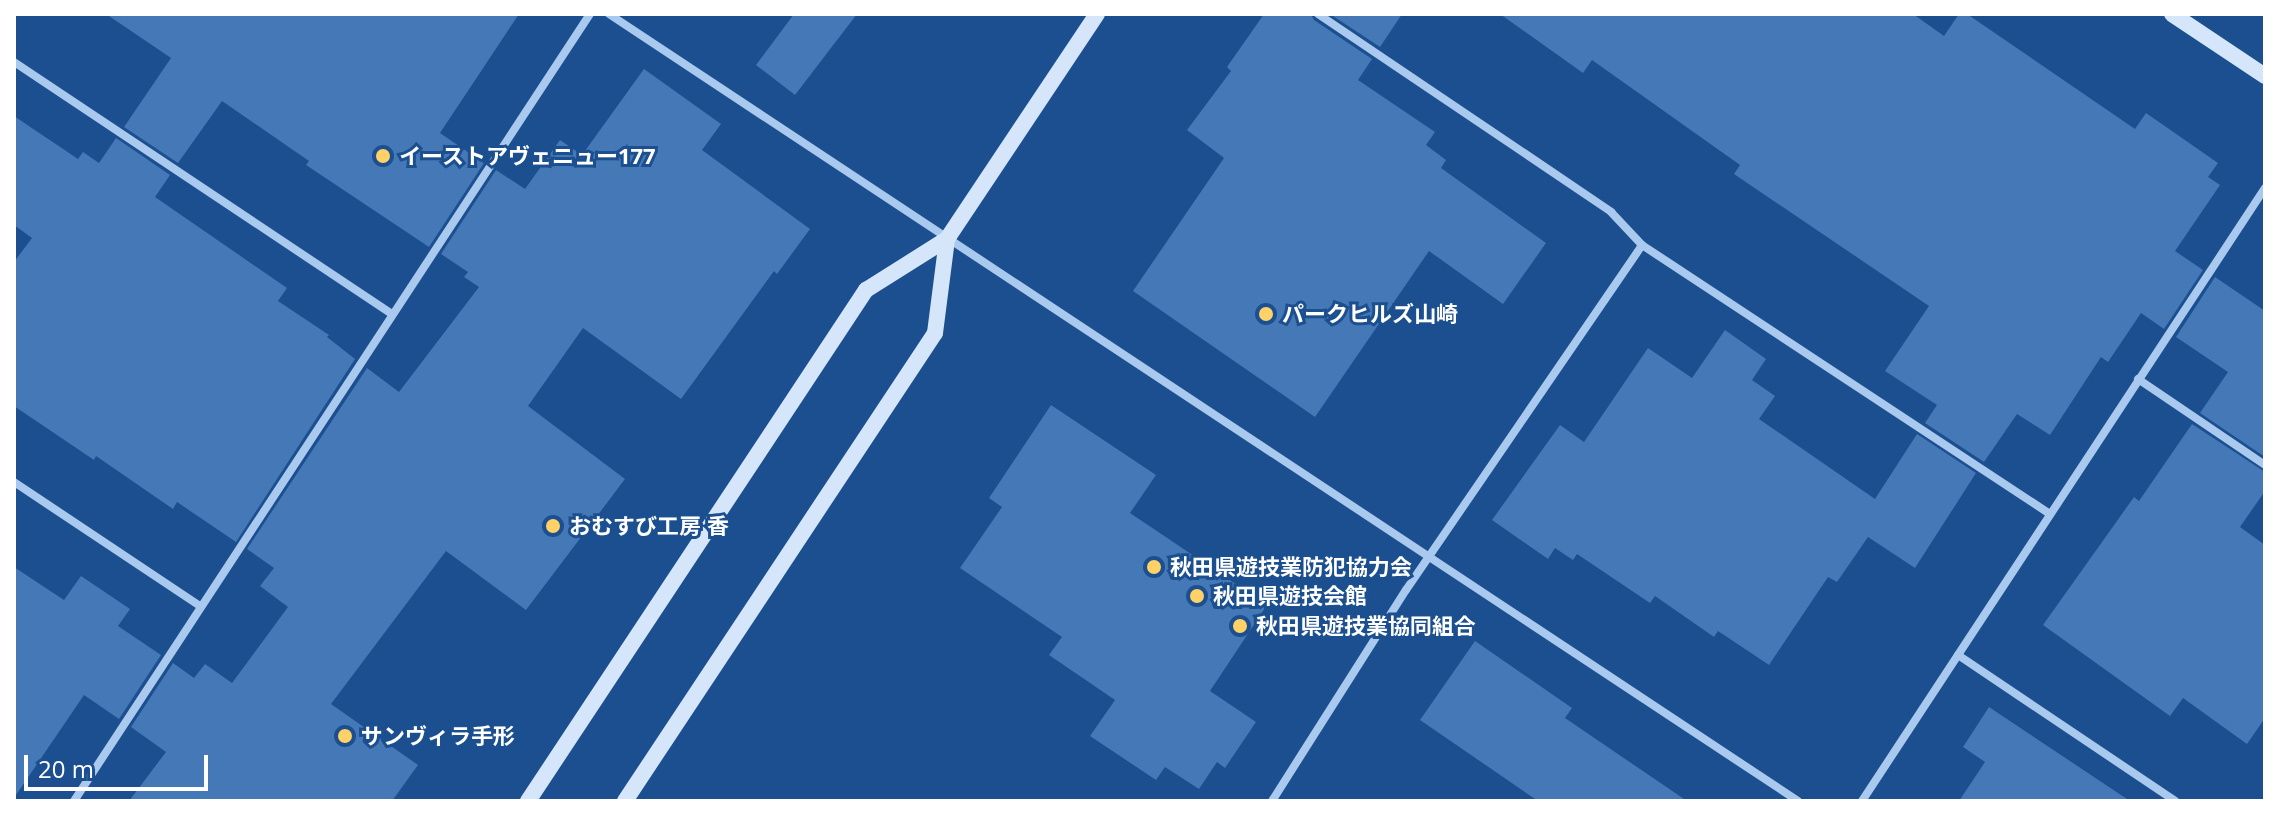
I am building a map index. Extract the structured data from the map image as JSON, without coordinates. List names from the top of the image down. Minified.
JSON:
{"places":["イーストアヴェニュー177","パークヒルズ山崎","おむすび工房 香","秋田県遊技業防犯協力会","秋田県遊技会館","秋田県遊技業協同組合","サンヴィラ手形"],"scale_bar":"20 m"}
